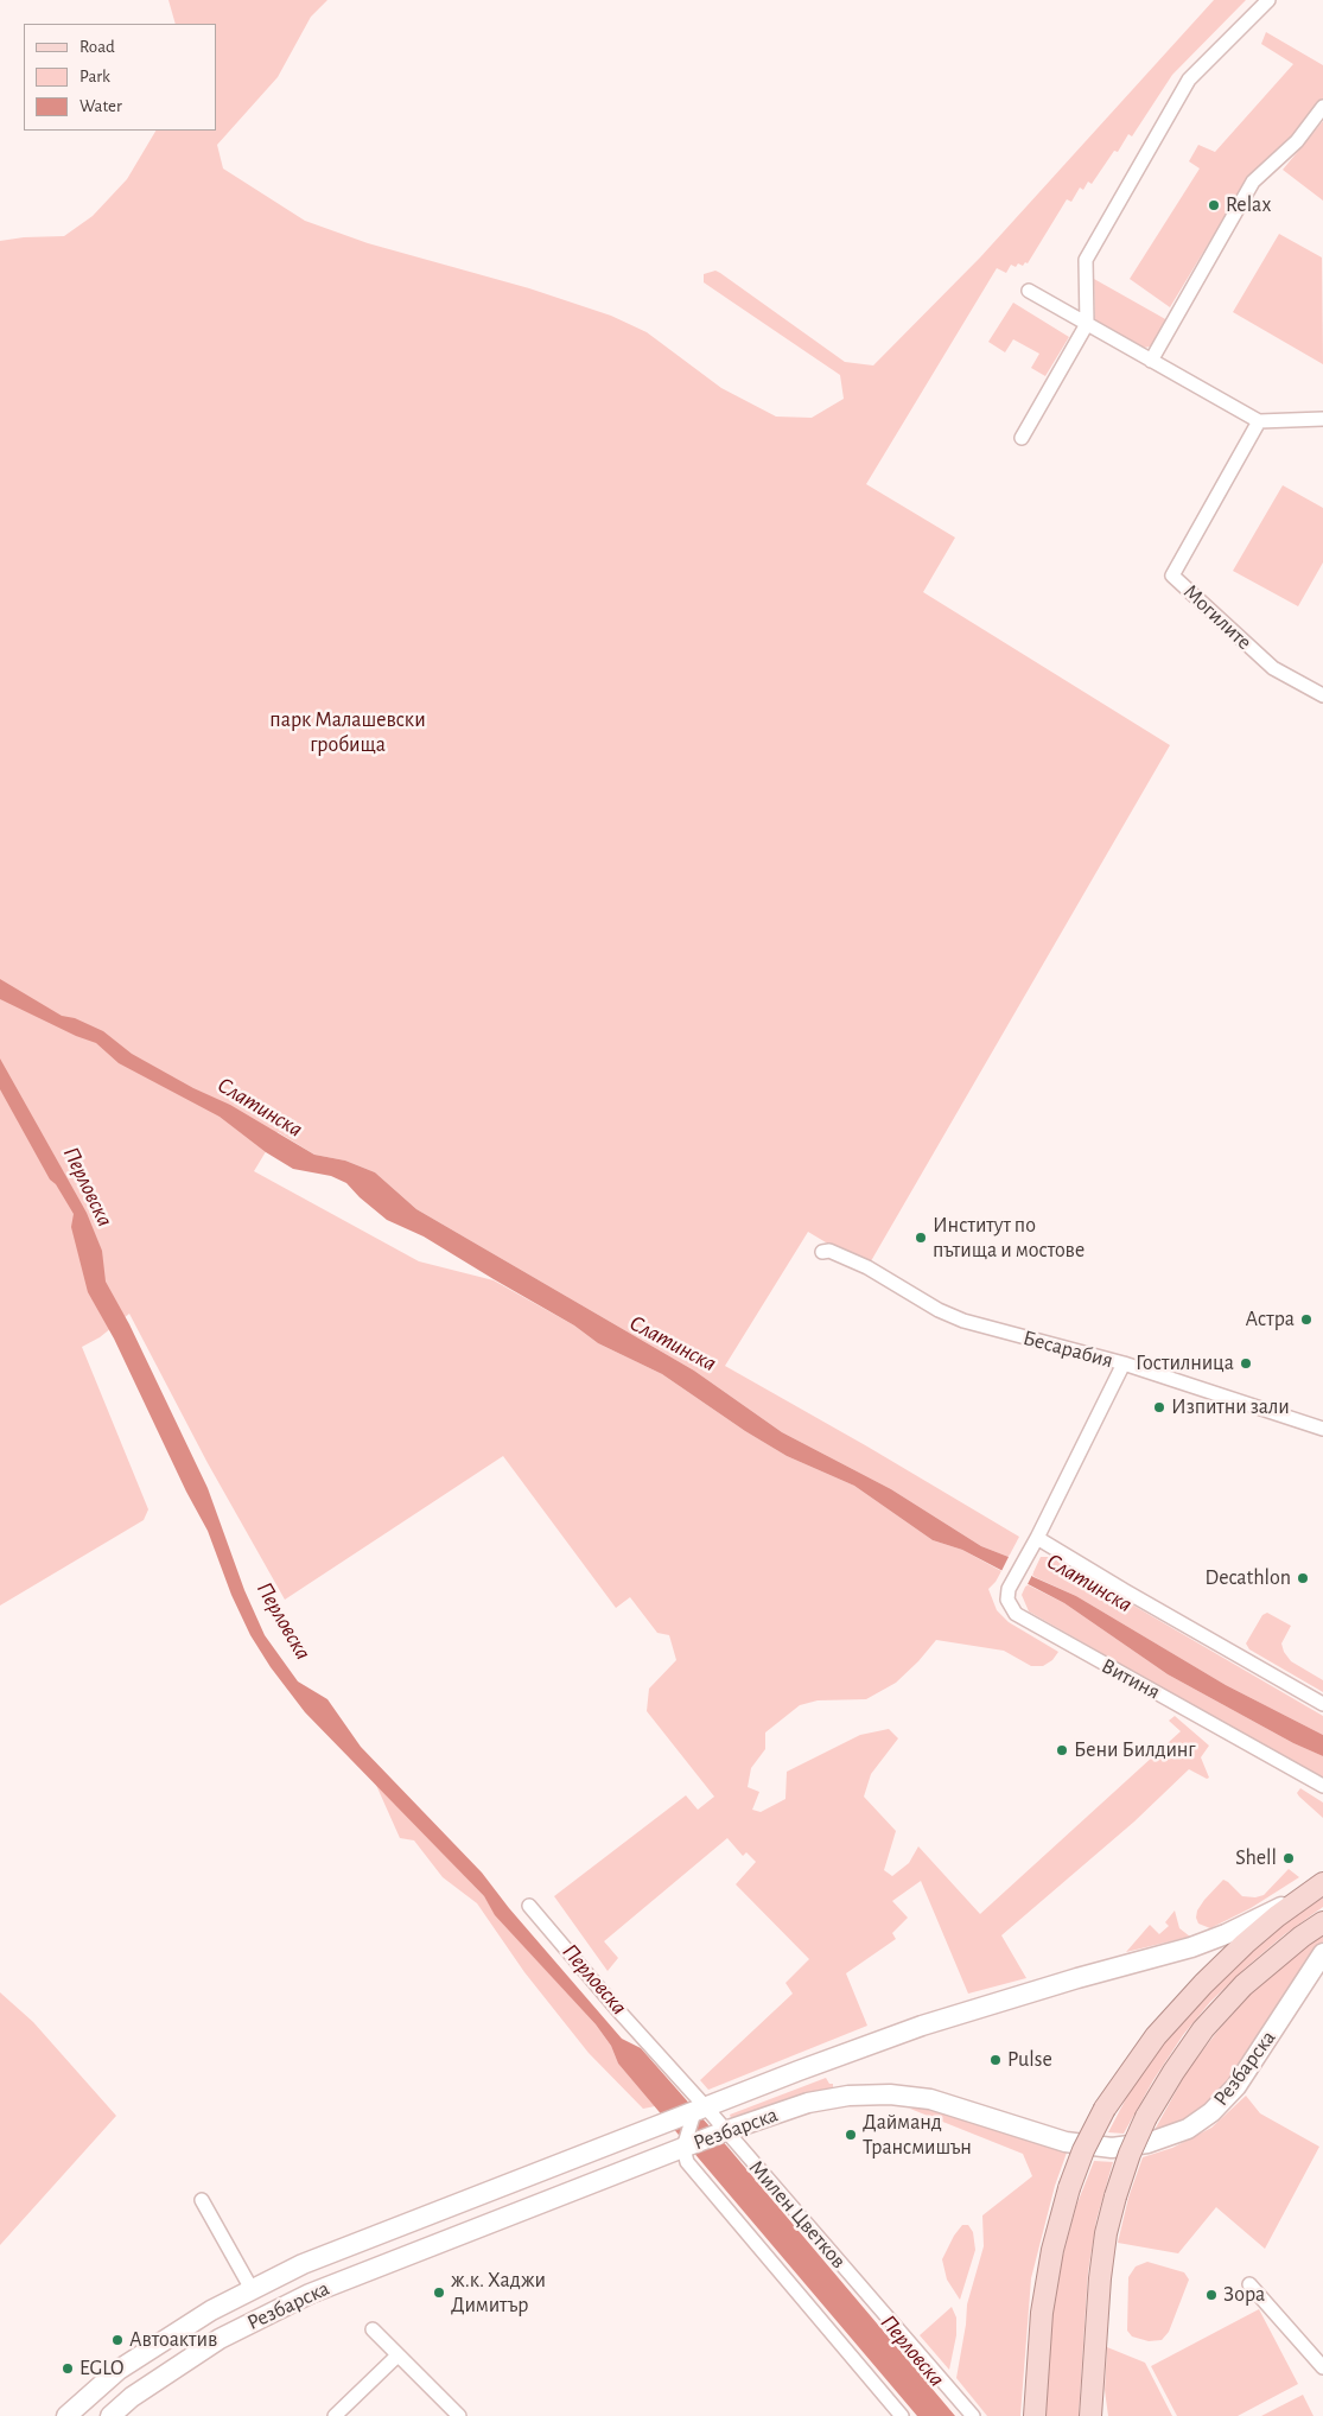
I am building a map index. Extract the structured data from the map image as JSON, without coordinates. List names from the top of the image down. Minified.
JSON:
{"streets":{"street":["Могилите","Бесарабия","Витиня","Резбарска","Милен Цветков"]},"crossings":[["Бесарабия","Витиня"],["Резбарска","Милен Цветков"]],"water":["Слатинска","Перловска"],"parks":["парк Малашевски гробища"],"places":["Relax","Институт по пътища и мостове","Астра","Гостилница","Изпитни зали","Decathlon","Бени Билдинг","Shell","Pulse","Дайманд Трансмишън","ж.к. Хаджи Димитър","Зора","Автоактив","EGLO"],"legend":["Road","Park","Water"]}
